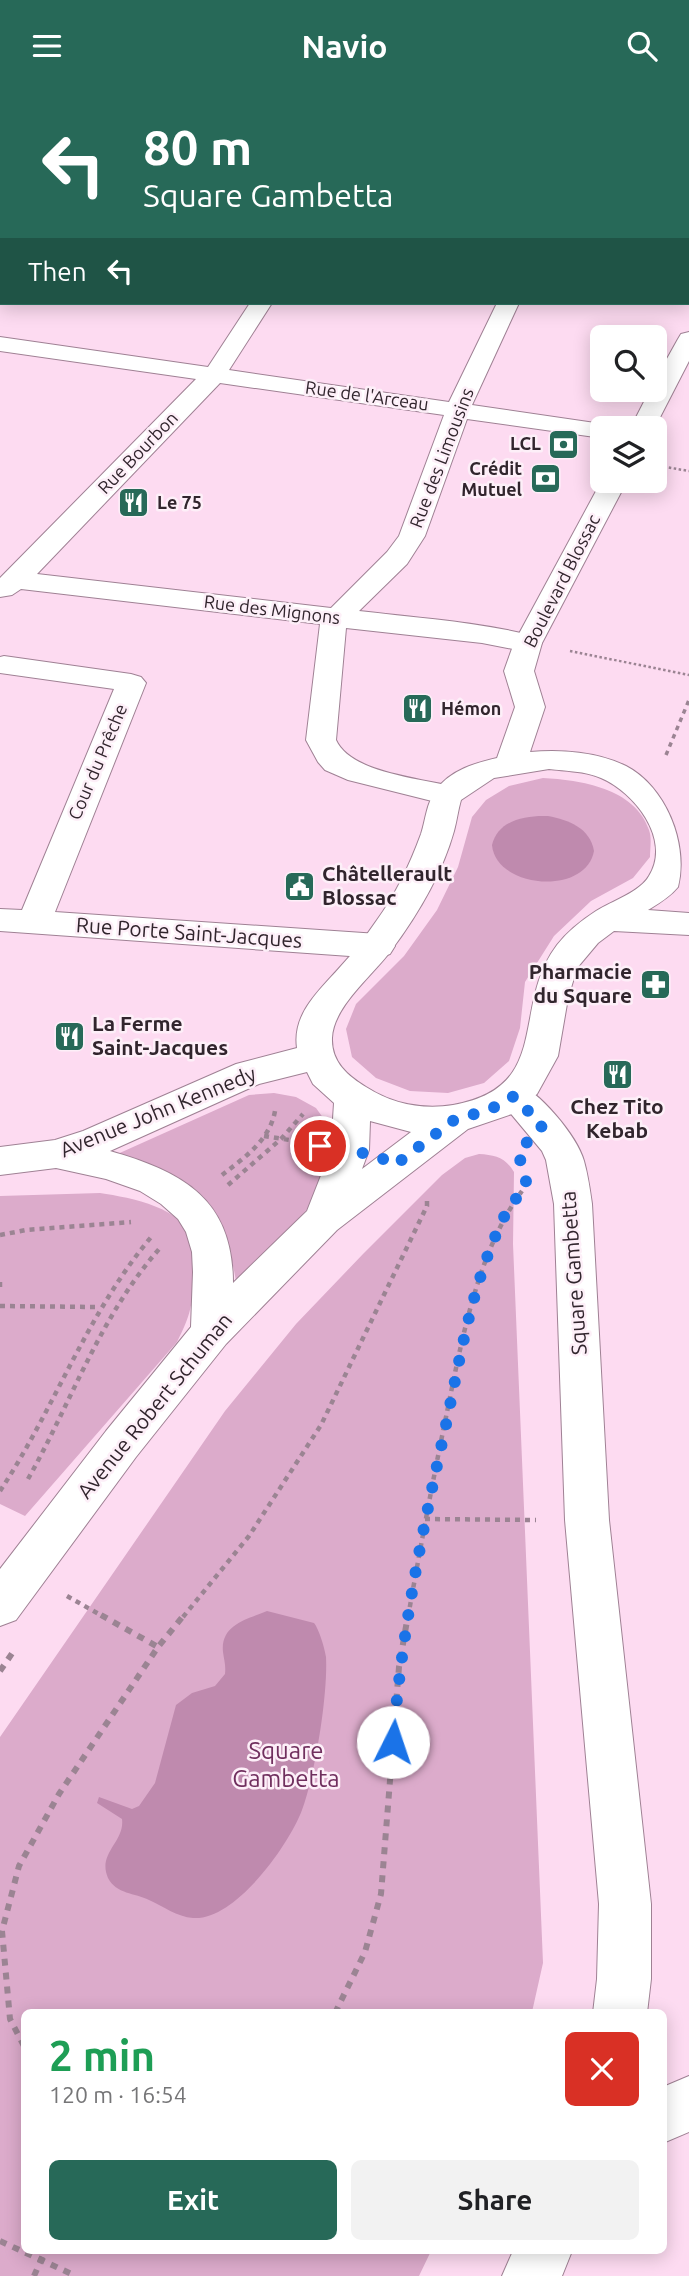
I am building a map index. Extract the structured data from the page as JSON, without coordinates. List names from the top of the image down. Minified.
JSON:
{"streets":{"street":["Rue de l'Arceau","Rue Bourbon","Rue des Limousins","Boulevard Blossac","Rue des Mignons","Cour du Prêche","Rue Porte Saint-Jacques","Avenue John Kennedy","Square Gambetta","Avenue Robert Schuman"]},"crossings":[["Rue de l'Arceau","Rue Bourbon"],["Rue de l'Arceau","Rue des Limousins"],["Rue Bourbon","Rue des Mignons"],["Rue des Limousins","Rue des Mignons"],["Boulevard Blossac","Rue des Mignons"],["Cour du Prêche","Rue Porte Saint-Jacques"],["Rue Porte Saint-Jacques","Avenue Robert Schuman"],["Avenue John Kennedy","Avenue Robert Schuman"]],"parks":["Square Gambetta"],"places":{"bank":["LCL","Crédit Mutuel"],"restaurant":["Le 75","Hémon","La Ferme Saint-Jacques","Chez Tito Kebab"],"public building":["Châtellerault Blossac"],"pharmacy":["Pharmacie du Square"]},"page":{"header":"Navio","turn":["80 m","Square Gambetta"],"then":"Then","heading":["2 min","120 m · 16:54"],"buttons":["Exit","Share"]}}
